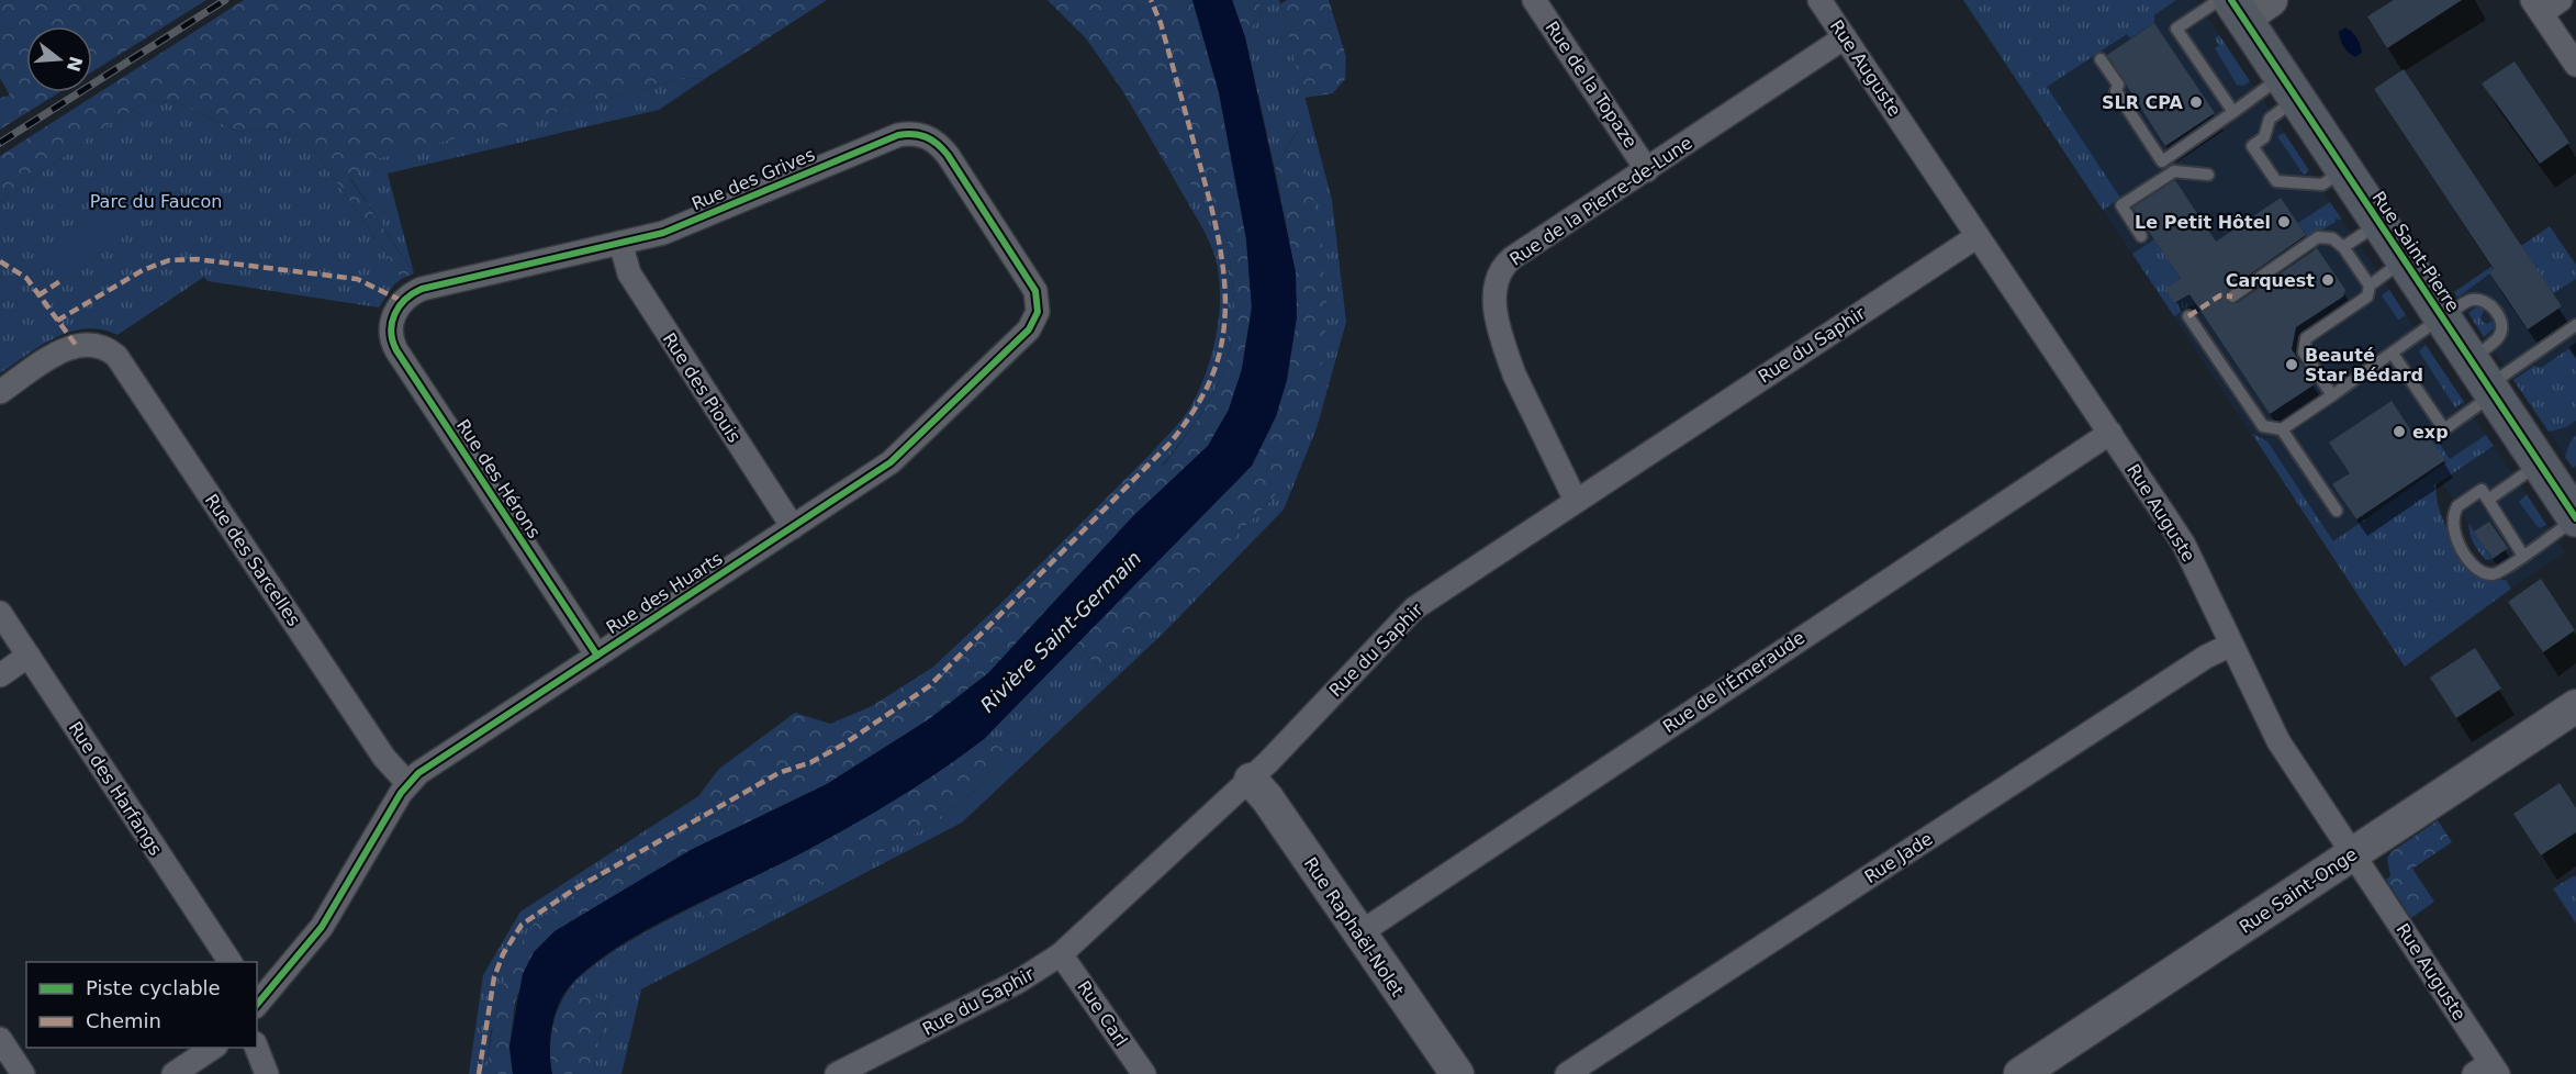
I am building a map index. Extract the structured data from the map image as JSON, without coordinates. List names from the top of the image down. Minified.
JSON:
{"streets":{"main road":["Rue Saint-Pierre"],"street":["Rue Auguste","Rue de la Topaze","Rue des Grives","Rue de la Pierre-de-Lune","Rue du Saphir","Rue des Piouis","Rue des Hérons","Rue des Sarcelles","Rue des Huarts","Rue de l'Émeraude","Rue des Harfangs","Rue Jade","Rue Saint-Onge","Rue Raphaël-Nolet","Rue Carl"]},"crossings":[["Rue Auguste","Rue de la Pierre-de-Lune"],["Rue Auguste","Rue du Saphir"],["Rue Auguste","Rue de l'Émeraude"],["Rue Auguste","Rue Jade"],["Rue Auguste","Rue Saint-Onge"],["Rue de la Topaze","Rue de la Pierre-de-Lune"],["Rue des Grives","Rue des Piouis"],["Rue des Grives","Rue des Hérons"],["Rue des Grives","Rue des Huarts"],["Rue de la Pierre-de-Lune","Rue du Saphir"],["Rue du Saphir","Rue Raphaël-Nolet"],["Rue du Saphir","Rue Carl"],["Rue des Piouis","Rue des Huarts"],["Rue des Hérons","Rue des Huarts"],["Rue des Sarcelles","Rue des Huarts"],["Rue de l'Émeraude","Rue Raphaël-Nolet"]],"water":["Rivière Saint-Germain"],"parks":["Parc du Faucon"],"places":["SLR CPA","Le Petit Hôtel","Carquest","Beauté Star Bédard","exp"],"legend":["Piste cyclable","Chemin"],"north":"right"}
